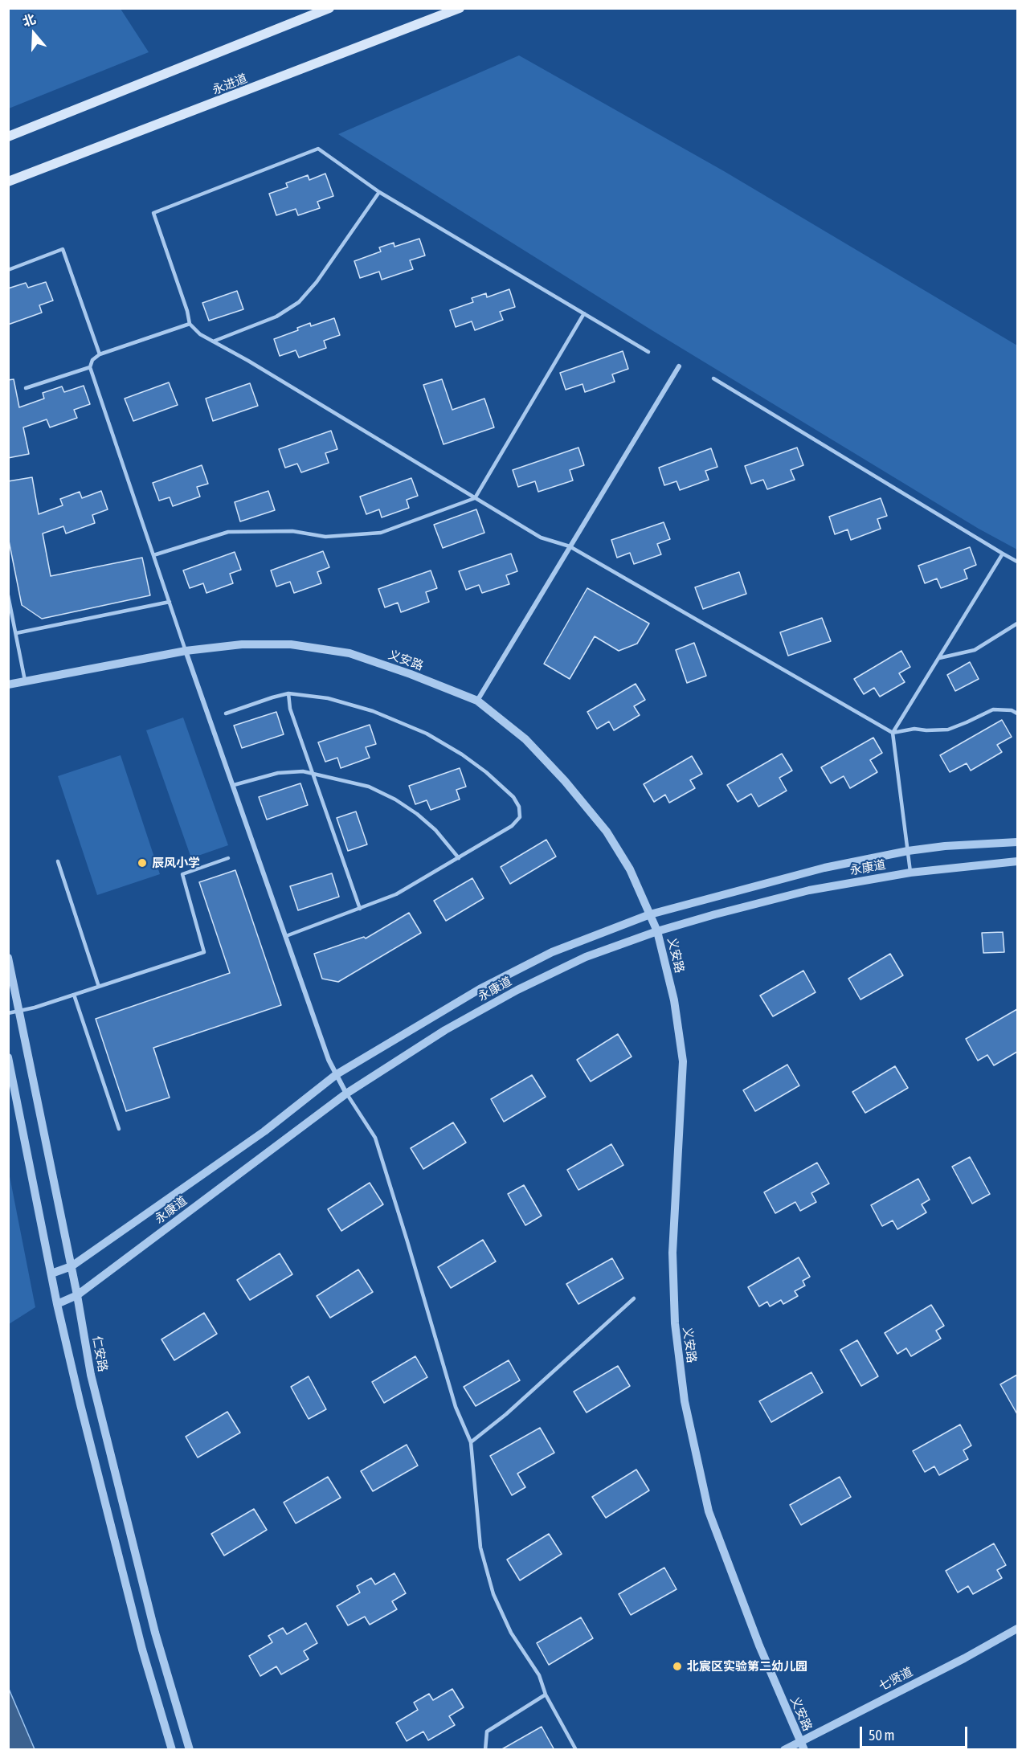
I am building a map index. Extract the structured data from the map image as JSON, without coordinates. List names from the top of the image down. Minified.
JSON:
{"streets":{"main road":["永进道"],"street":["义安路","永康道","仁安路","七贤道"]},"crossings":[["义安路","永康道"],["义安路","七贤道"],["永康道","仁安路"]],"places":["辰风小学","北宸区实验第二幼儿园"],"scale_bar":"50 m","north":"top"}
